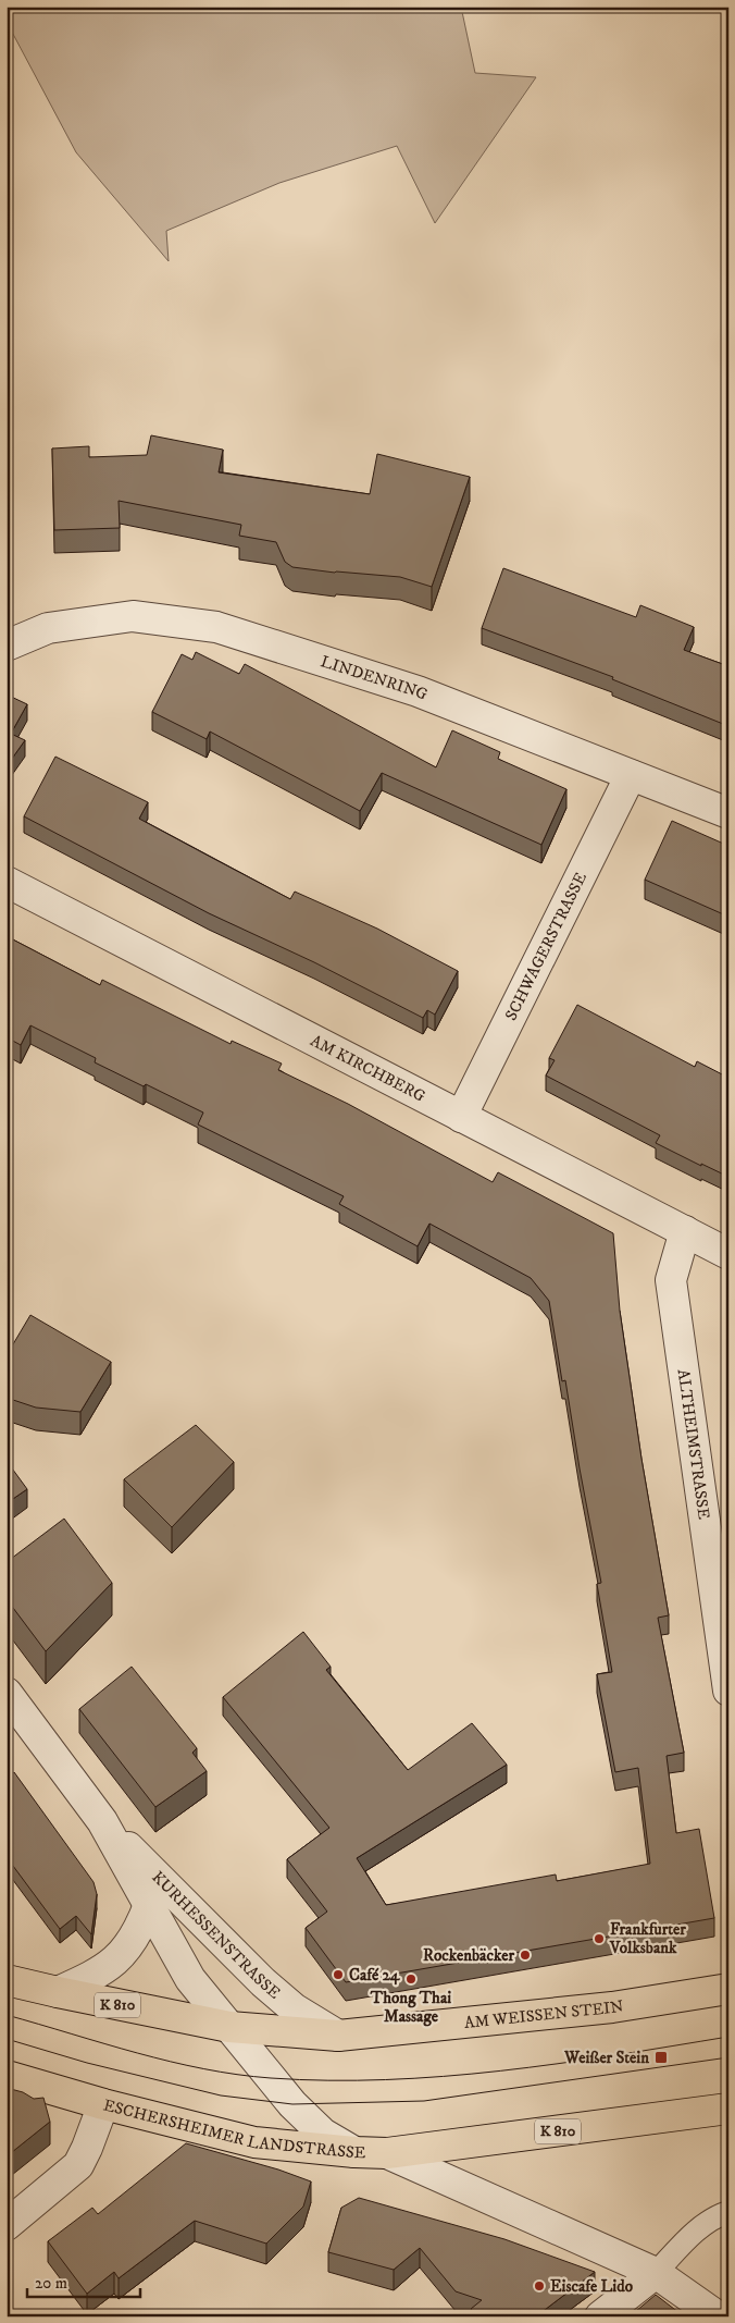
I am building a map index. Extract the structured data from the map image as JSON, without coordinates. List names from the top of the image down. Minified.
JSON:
{"streets":{"main road":["K 810","AM WEISSEN STEIN","ESCHERSHEIMER LANDSTRASSE"],"street":["LINDENRING","SCHWAGERSTRASSE","AM KIRCHBERG","ALTHEIMSTRASSE","KURHESSENSTRASSE"]},"crossings":[["LINDENRING","SCHWAGERSTRASSE"],["SCHWAGERSTRASSE","AM KIRCHBERG"],["AM KIRCHBERG","ALTHEIMSTRASSE"],["KURHESSENSTRASSE","K 810"],["KURHESSENSTRASSE","AM WEISSEN STEIN"],["KURHESSENSTRASSE","ESCHERSHEIMER LANDSTRASSE"],["K 810","AM WEISSEN STEIN"],["K 810","ESCHERSHEIMER LANDSTRASSE"],["AM WEISSEN STEIN","ESCHERSHEIMER LANDSTRASSE"]],"places":{"other":["Frankfurter Volksbank","Rockenbäcker","Café 24","Thong Thai Massage","Eiscafe Lido"],"transit":["Weißer Stein"]},"scale_bar":"20 m"}
